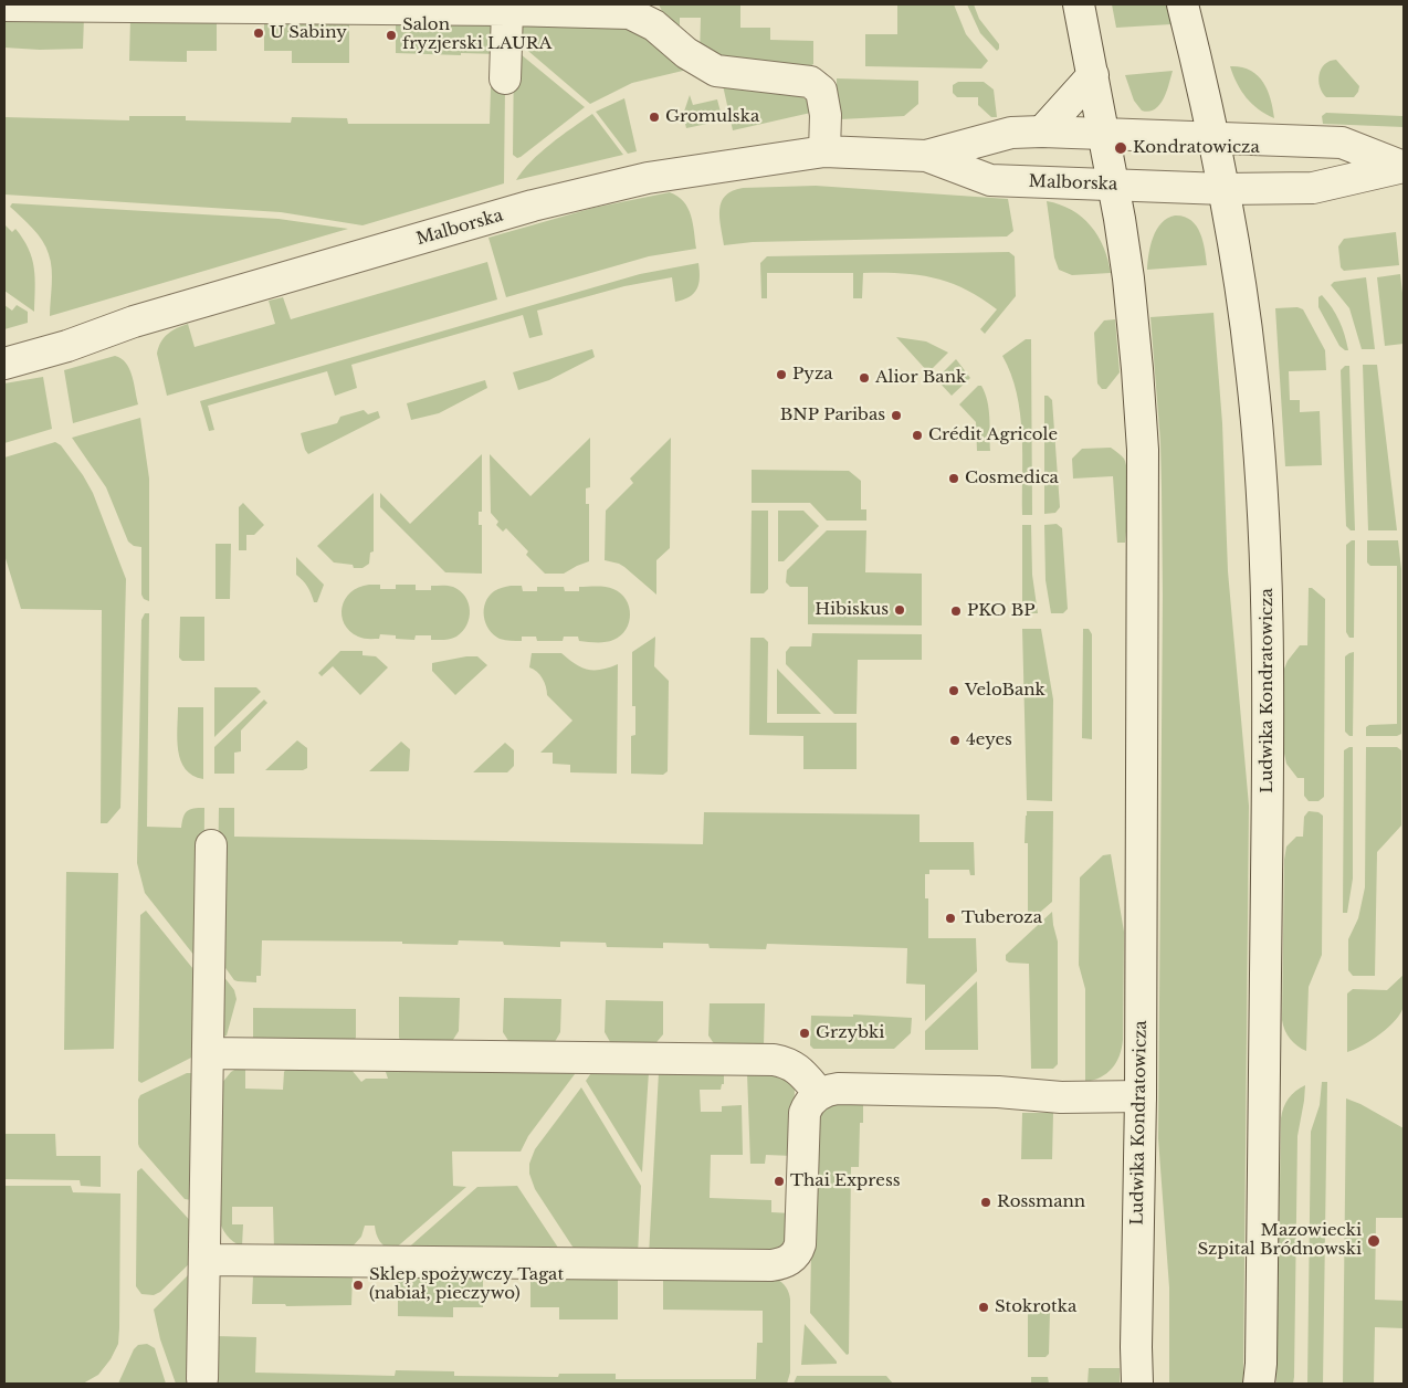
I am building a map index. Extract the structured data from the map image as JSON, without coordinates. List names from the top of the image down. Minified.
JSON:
{"streets":{"street":["Malborska","Ludwika Kondratowicza"]},"crossings":[["Malborska","Ludwika Kondratowicza"]],"places":["U Sabiny","Salon fryzjerski LAURA","Gromulska","Kondratowicza","Pyza","Alior Bank","BNP Paribas","Crédit Agricole","Cosmedica","Hibiskus","PKO BP","VeloBank","4eyes","Tuberoza","Grzybki","Thai Express","Rossmann","Mazowiecki Szpital Bródnowski","Sklep spożywczy Tagat (nabiał, pieczywo)","Stokrotka"]}
